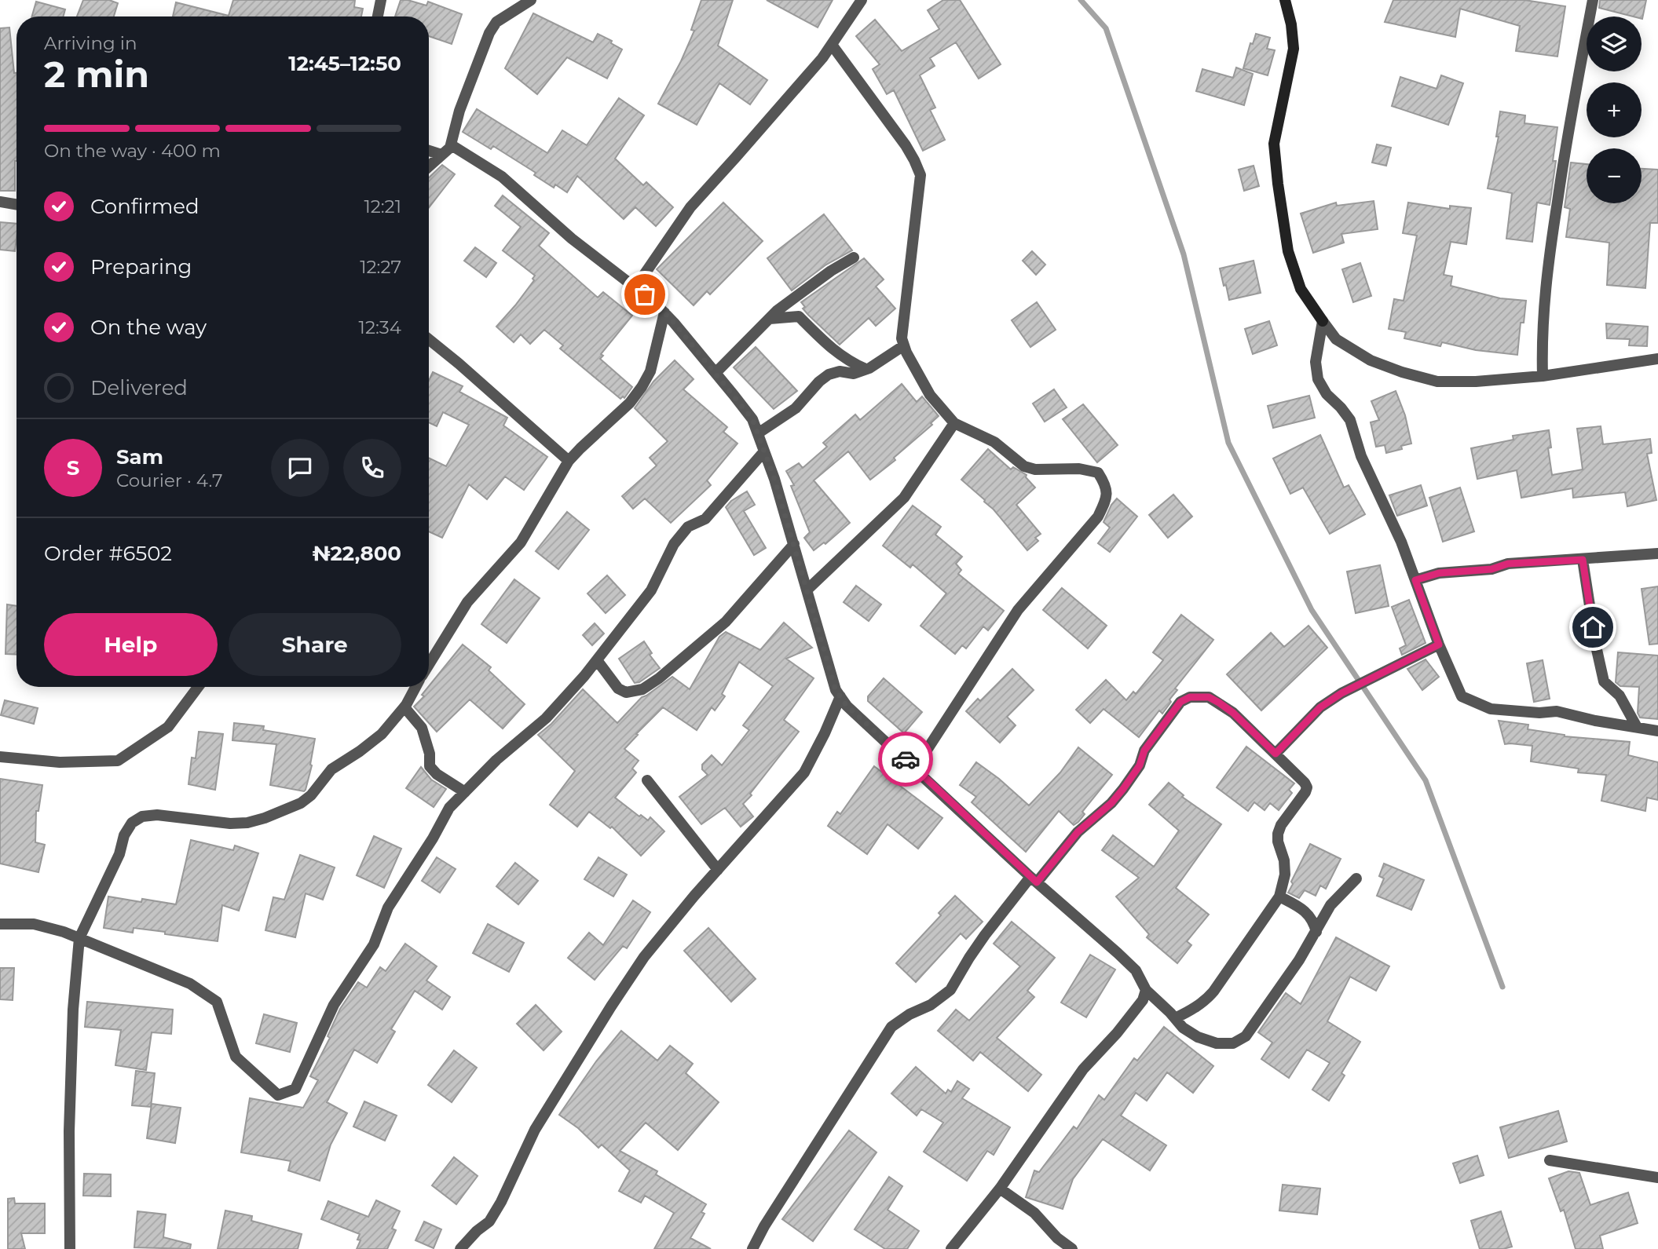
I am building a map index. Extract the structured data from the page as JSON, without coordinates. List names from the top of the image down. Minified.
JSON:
{"page":{"map_buttons":["+","−"],"heading":["2 min","Arriving in","12:45–12:50"],"panel":["Sam","Courier · 4.7","Order #6502","₦22,800"],"bar":"On the way · 400 m","list":[["Confirmed","12:21"],["Preparing","12:27"],["On the way","12:34"],"Delivered"],"round":"S","buttons":["Help","Share"]}}
